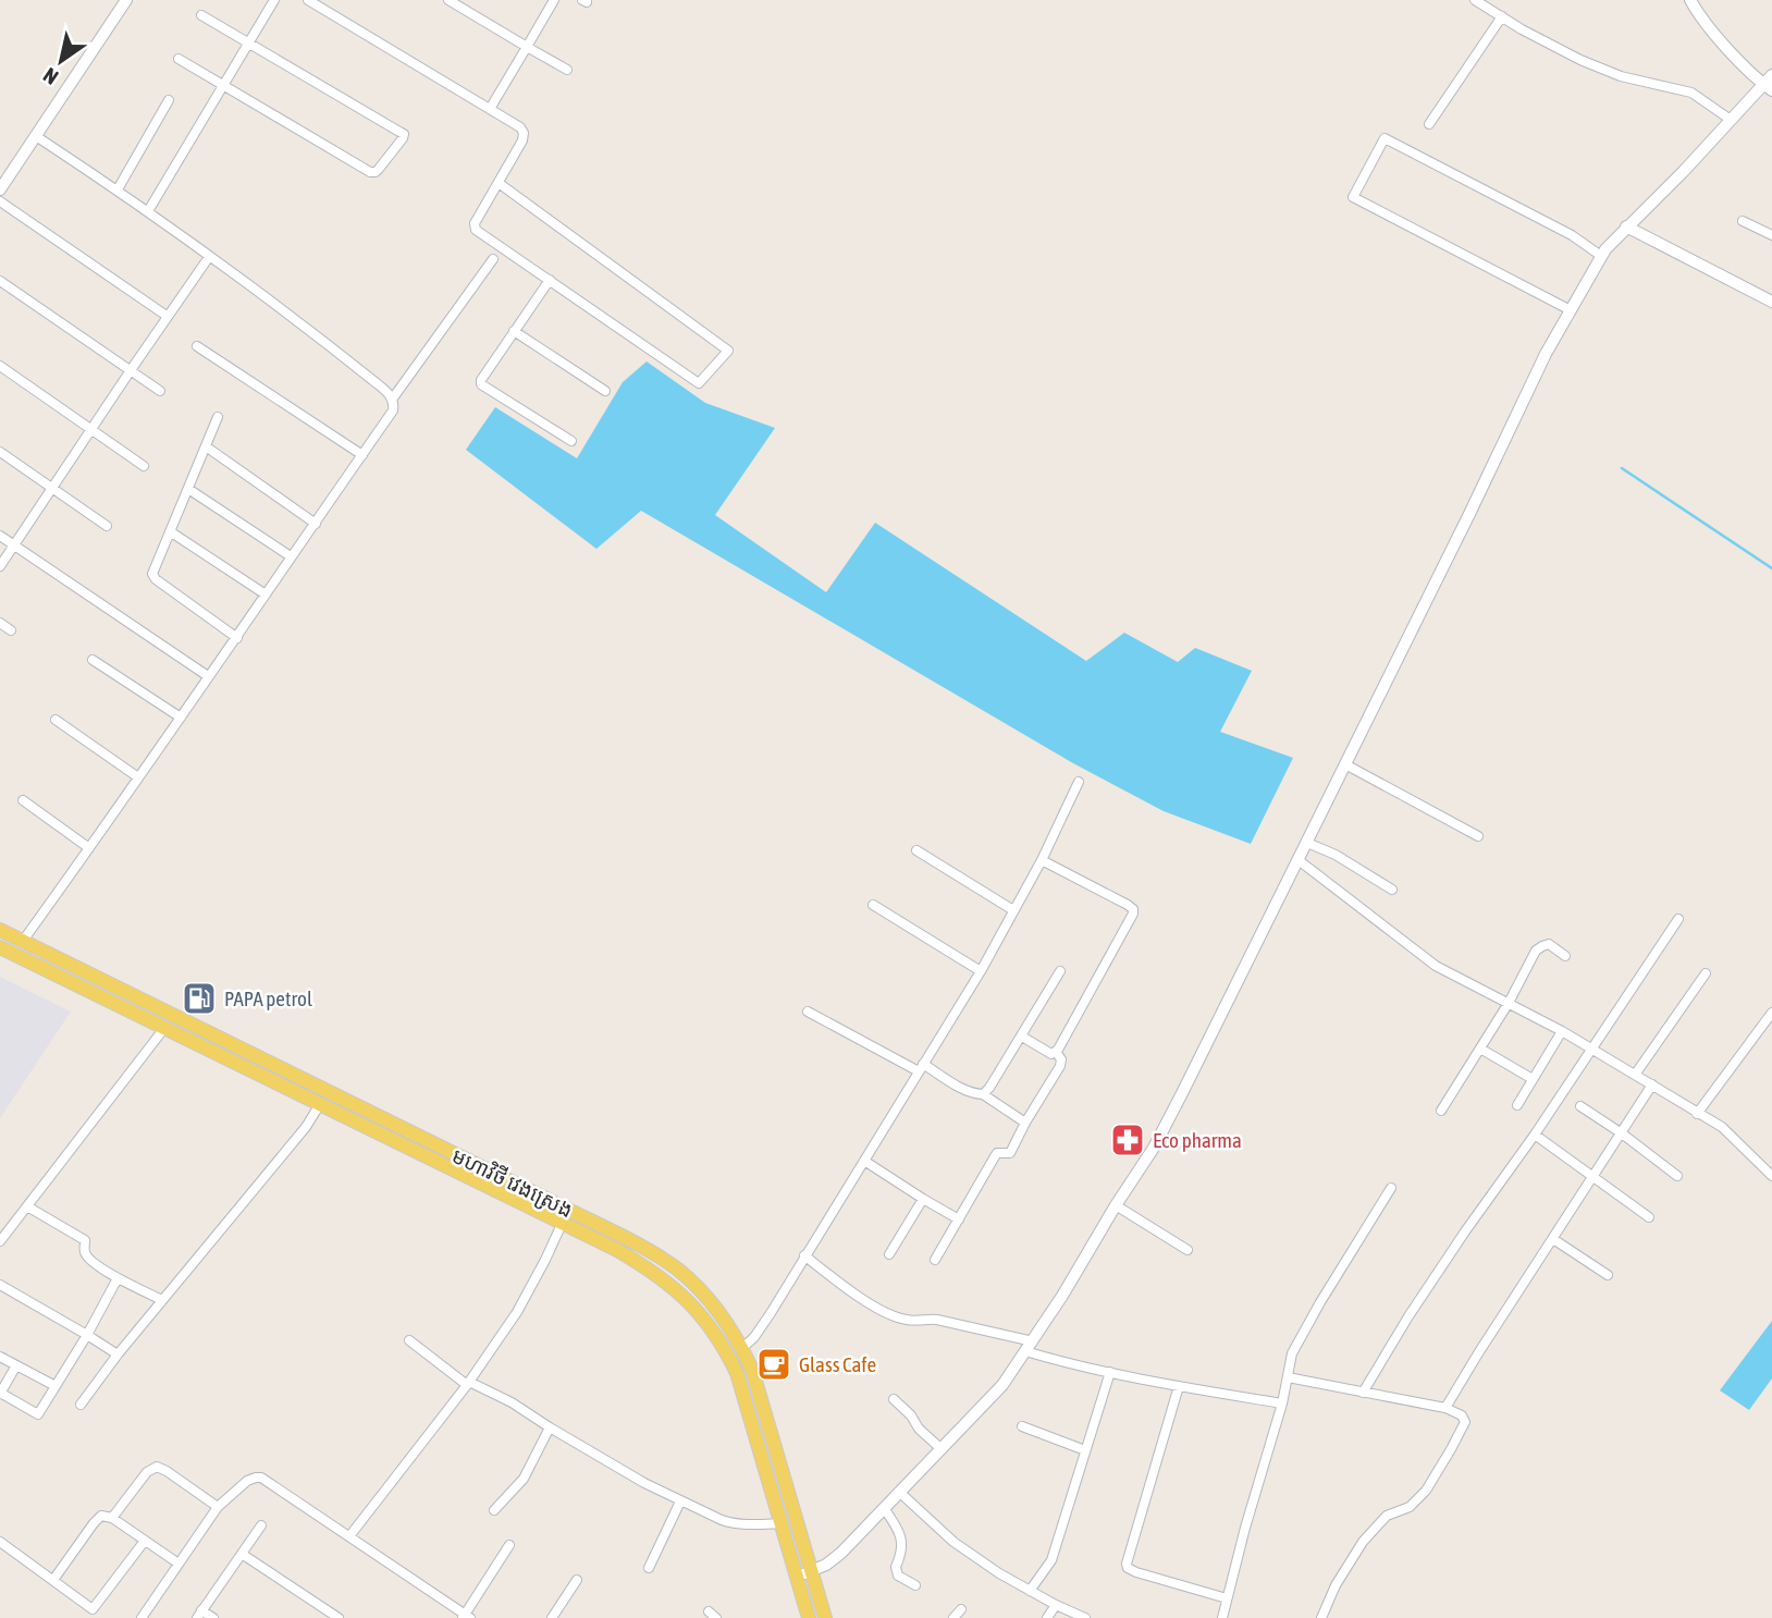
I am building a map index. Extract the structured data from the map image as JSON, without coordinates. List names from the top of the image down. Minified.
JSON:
{"streets":{"main road":["មហាវិថី វេងស្រេង"]},"places":{"fuel station":["PAPA petrol"],"pharmacy":["Eco pharma"],"cafe":["Glass Cafe"]},"north":"bottom left"}
